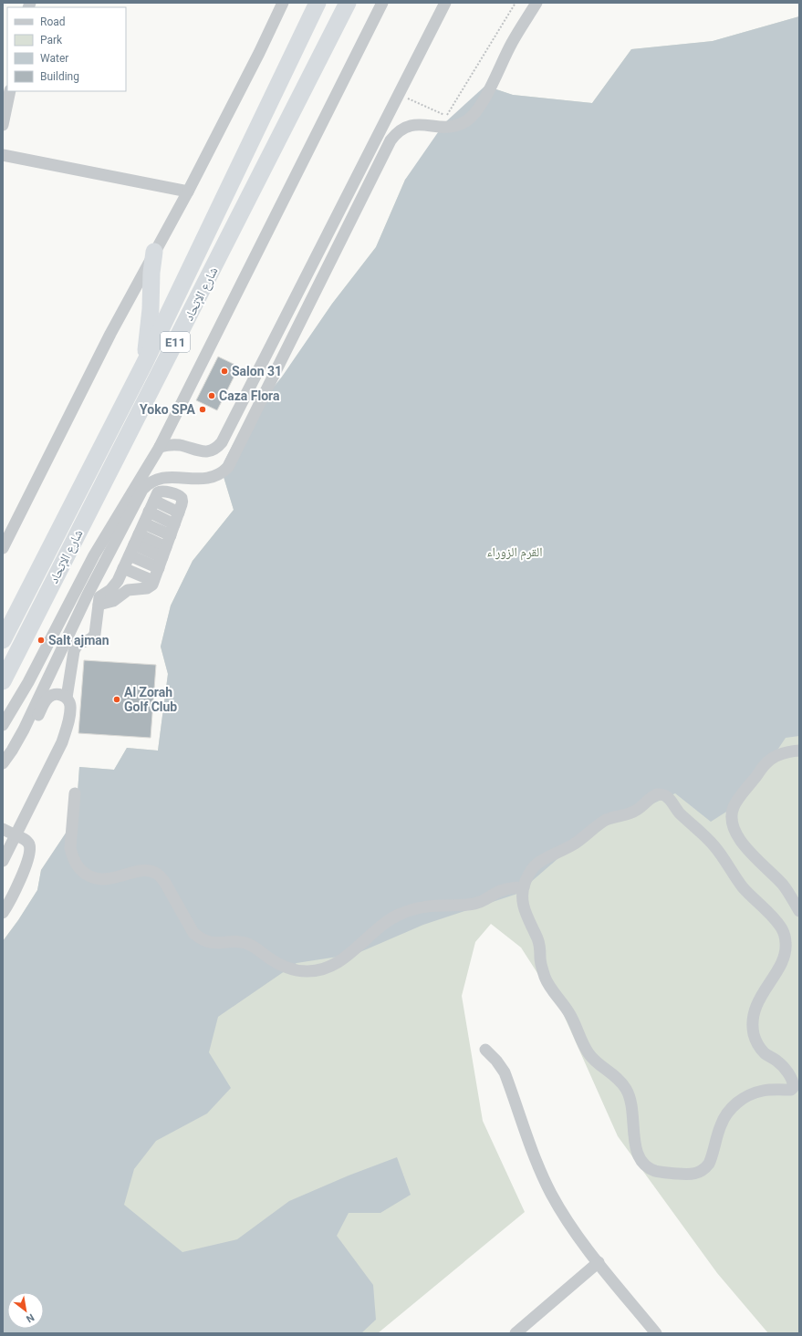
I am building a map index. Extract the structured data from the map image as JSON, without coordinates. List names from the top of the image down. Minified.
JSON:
{"streets":{"highway":["شارع الإتحاد","E11"]},"parks":["القرم الزوراء"],"places":["Salon 31","Caza Flora","Yoko SPA","Salt ajman","Al Zorah Golf Club"],"legend":["Road","Park","Water","Building"],"north":"bottom right"}
